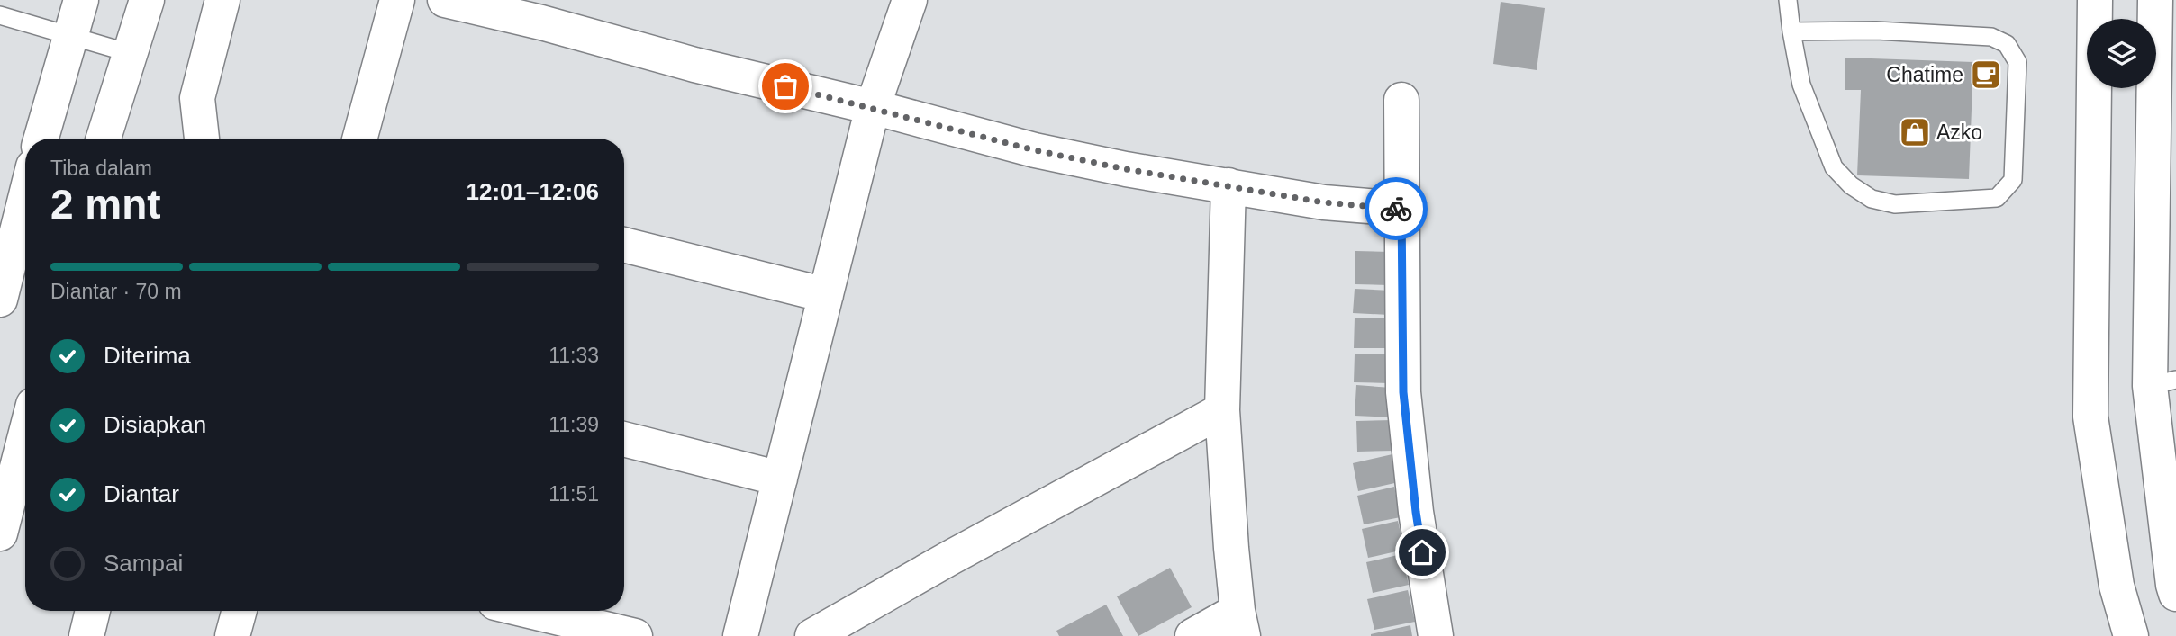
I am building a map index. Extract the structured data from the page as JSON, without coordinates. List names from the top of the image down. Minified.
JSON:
{"places":{"cafe":["Chatime"],"shop":["Azko"]},"page":{"heading":["2 mnt","Tiba dalam","12:01–12:06"],"bar":"Diantar · 70 m","list":[["Diterima","11:33"],["Disiapkan","11:39"],["Diantar","11:51"],"Sampai"]}}
